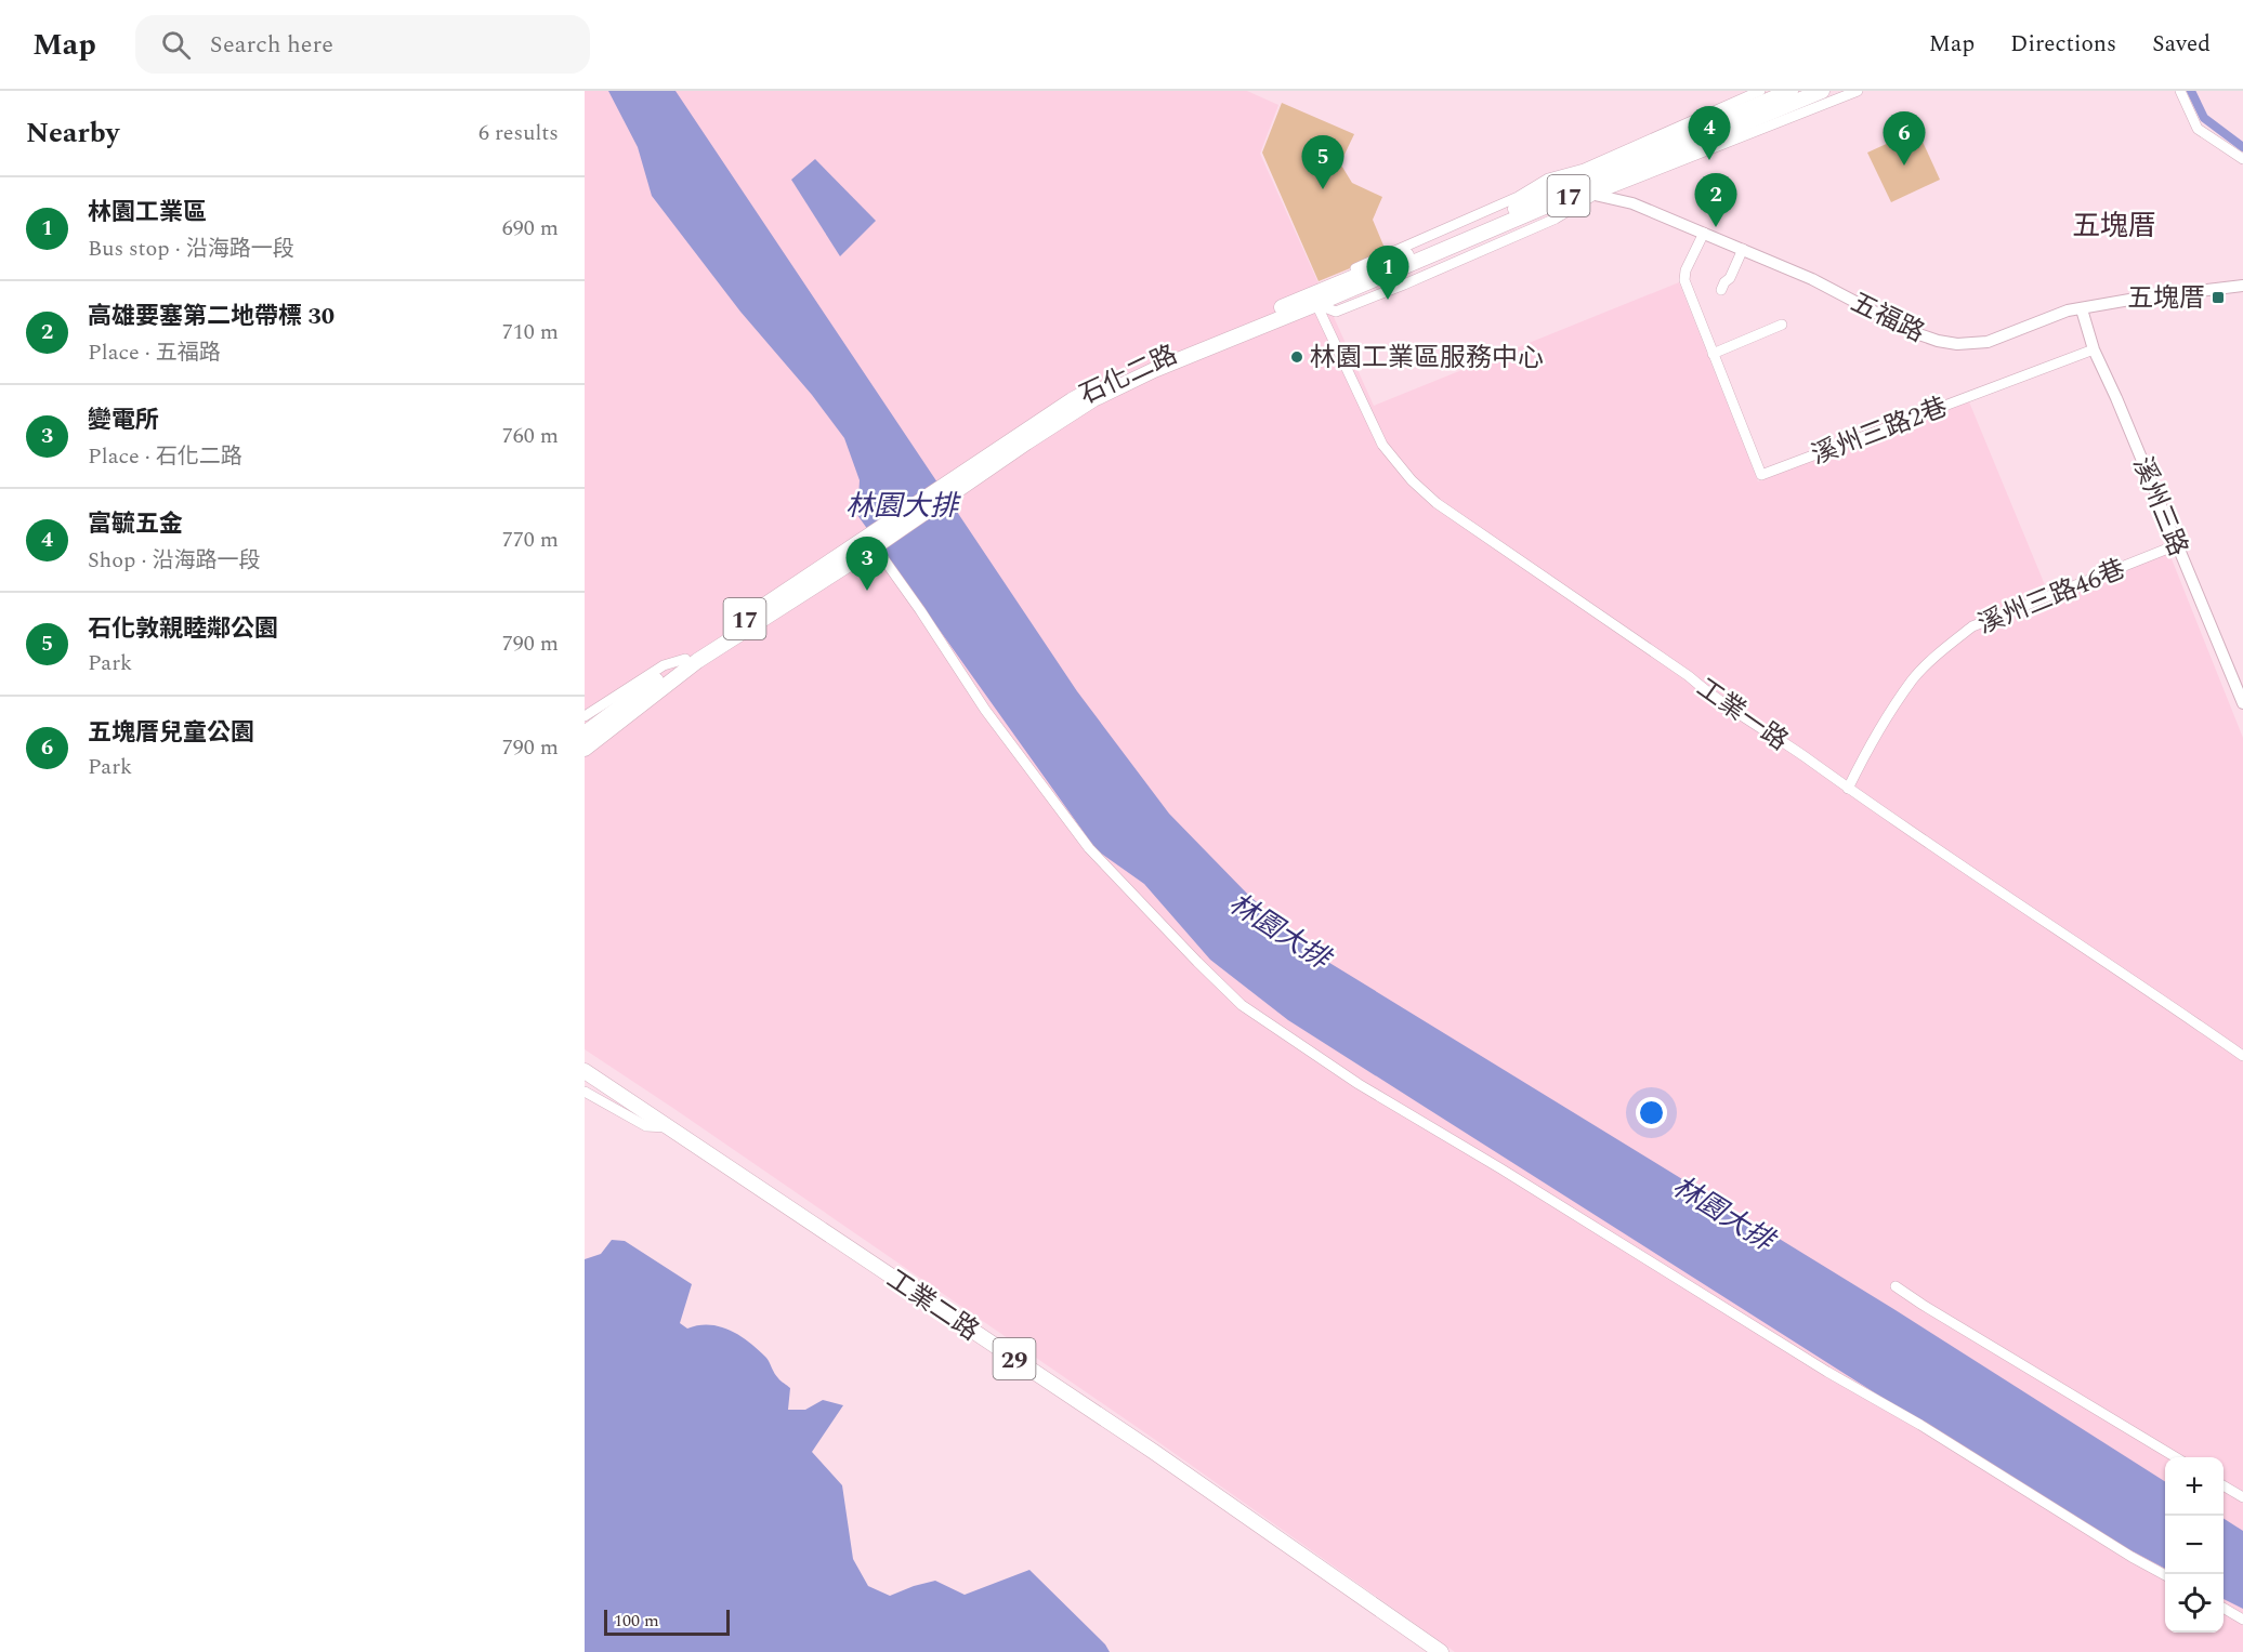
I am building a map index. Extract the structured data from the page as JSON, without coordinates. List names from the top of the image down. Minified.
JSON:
{"streets":{"main road":["17","石化二路","工業二路","29"],"street":["五福路","溪州三路2巷","溪州三路","溪州三路46巷","工業一路"]},"crossings":[["17","五福路"],["17","石化二路"],["17","工業一路"],["五福路","溪州三路"],["石化二路","工業一路"],["溪州三路2巷","溪州三路"],["溪州三路","溪州三路46巷"],["溪州三路46巷","工業一路"]],"districts":["五塊厝"],"water":["林園大排"],"places":{"transit":["五塊厝"],"other":["林園工業區服務中心"]},"scale_bar":"100 m","page":{"header":"Map","search":"Search here","nav":["Map","Directions","Saved"],"heading":["Nearby","6 results"],"pins":["4","6","5","2","1","3"],"list":[{"mark":"1","name":"林園工業區","note":"Bus stop · 沿海路一段","value":"690 m"},{"mark":"2","name":"高雄要塞第二地帶標 30","note":"Place · 五福路","value":"710 m"},{"mark":"3","name":"變電所","note":"Place · 石化二路","value":"760 m"},{"mark":"4","name":"富毓五金","note":"Shop · 沿海路一段","value":"770 m"},{"mark":"5","name":"石化敦親睦鄰公園","note":"Park","value":"790 m"},{"mark":"6","name":"五塊厝兒童公園","note":"Park","value":"790 m"}],"map_buttons":["+","−"],"scale":"100 m"}}
